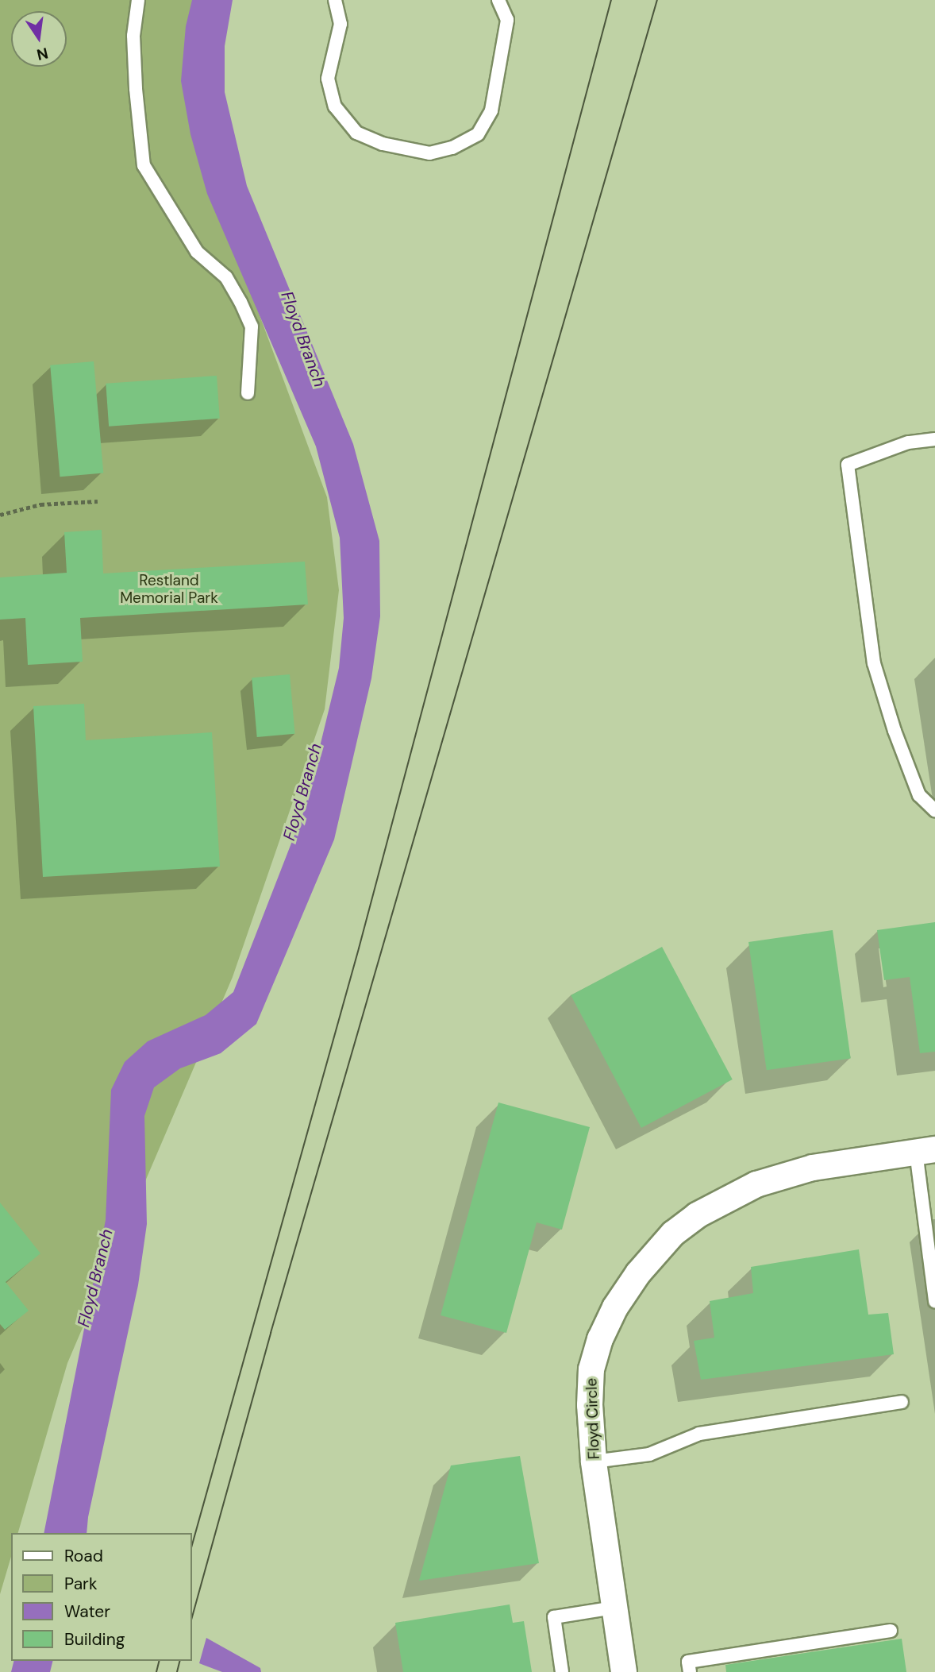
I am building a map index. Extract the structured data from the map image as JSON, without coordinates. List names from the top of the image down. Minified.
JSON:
{"streets":{"street":["Floyd Circle"]},"water":["Floyd Branch"],"parks":["Restland Memorial Park"],"legend":["Road","Park","Water","Building"],"north":"bottom"}
